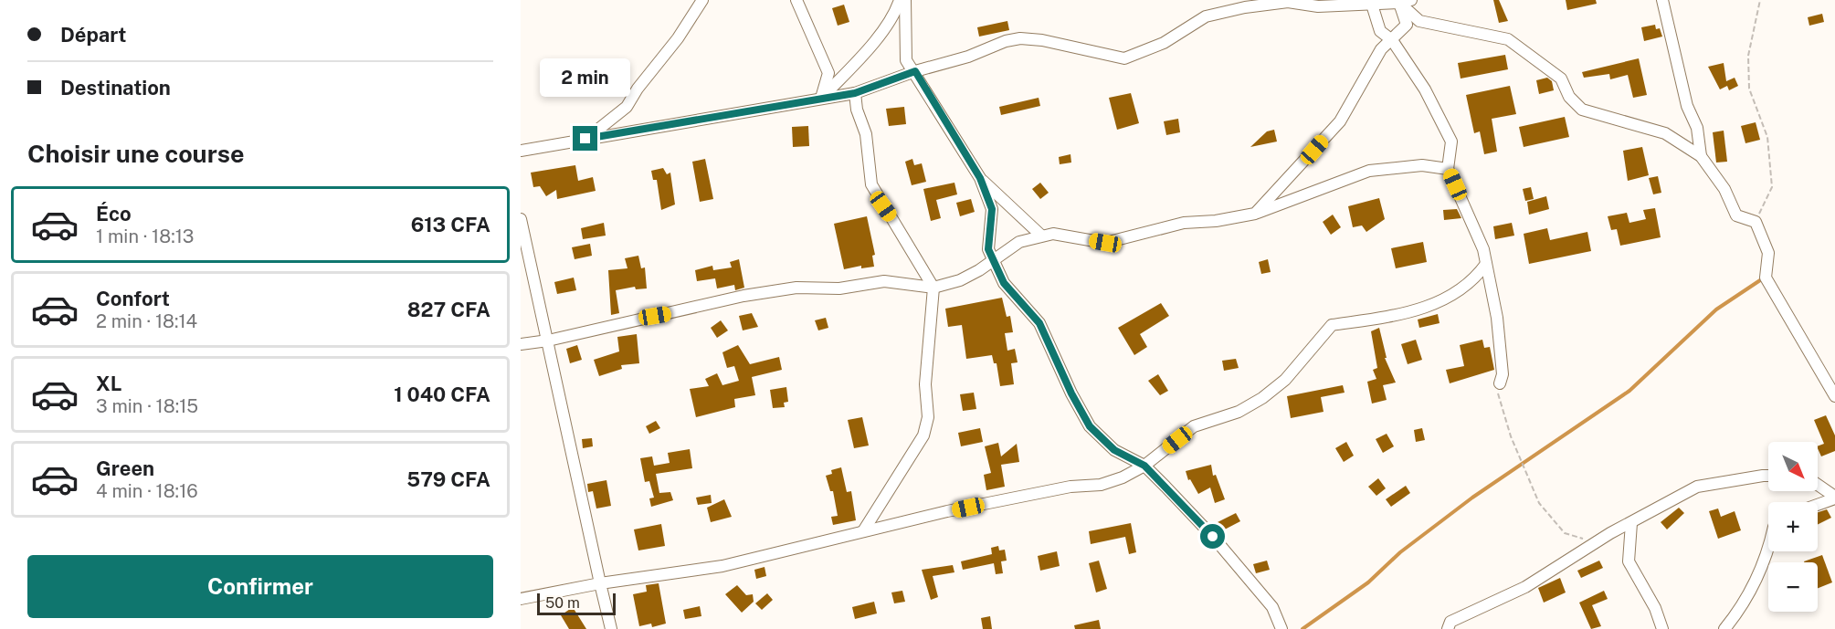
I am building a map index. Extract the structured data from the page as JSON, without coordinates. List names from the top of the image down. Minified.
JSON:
{"scale_bar":"50 m","north":"bottom right","page":{"banner":["Départ","Destination"],"bubble":"2 min","heading":"Choisir une course","list":[{"name":"Éco","note":"1 min · 18:13","value":"613 CFA"},{"name":"Confort","note":"2 min · 18:14","value":"827 CFA"},{"name":"XL","note":"3 min · 18:15","value":"1 040 CFA"},{"name":"Green","note":"4 min · 18:16","value":"579 CFA"}],"map_buttons":["+","−"],"buttons":"Confirmer","scale":"50 m"}}
